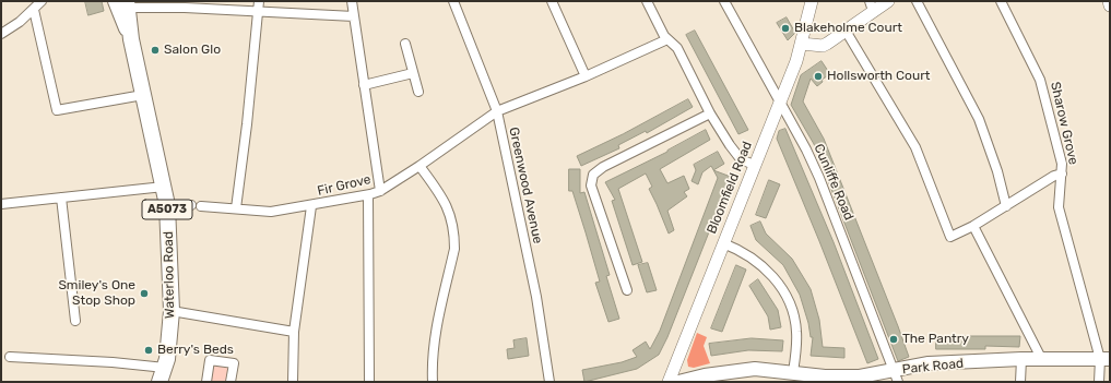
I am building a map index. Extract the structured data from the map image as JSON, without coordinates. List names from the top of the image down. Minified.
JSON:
{"streets":{"highway":["A5073","Waterloo Road"],"main road":["Park Road"],"street":["Sharow Grove","Cunliffe Road","Fir Grove","Greenwood Avenue","Bloomfield Road"]},"crossings":[["Sharow Grove","Park Road"],["Cunliffe Road","Bloomfield Road"],["Cunliffe Road","Park Road"],["Fir Grove","Greenwood Avenue"],["Fir Grove","Waterloo Road"]],"places":["Blakeholme Court","Salon Glo","Hollsworth Court","Smiley's One Stop Shop","The Pantry","Berry's Beds"]}
